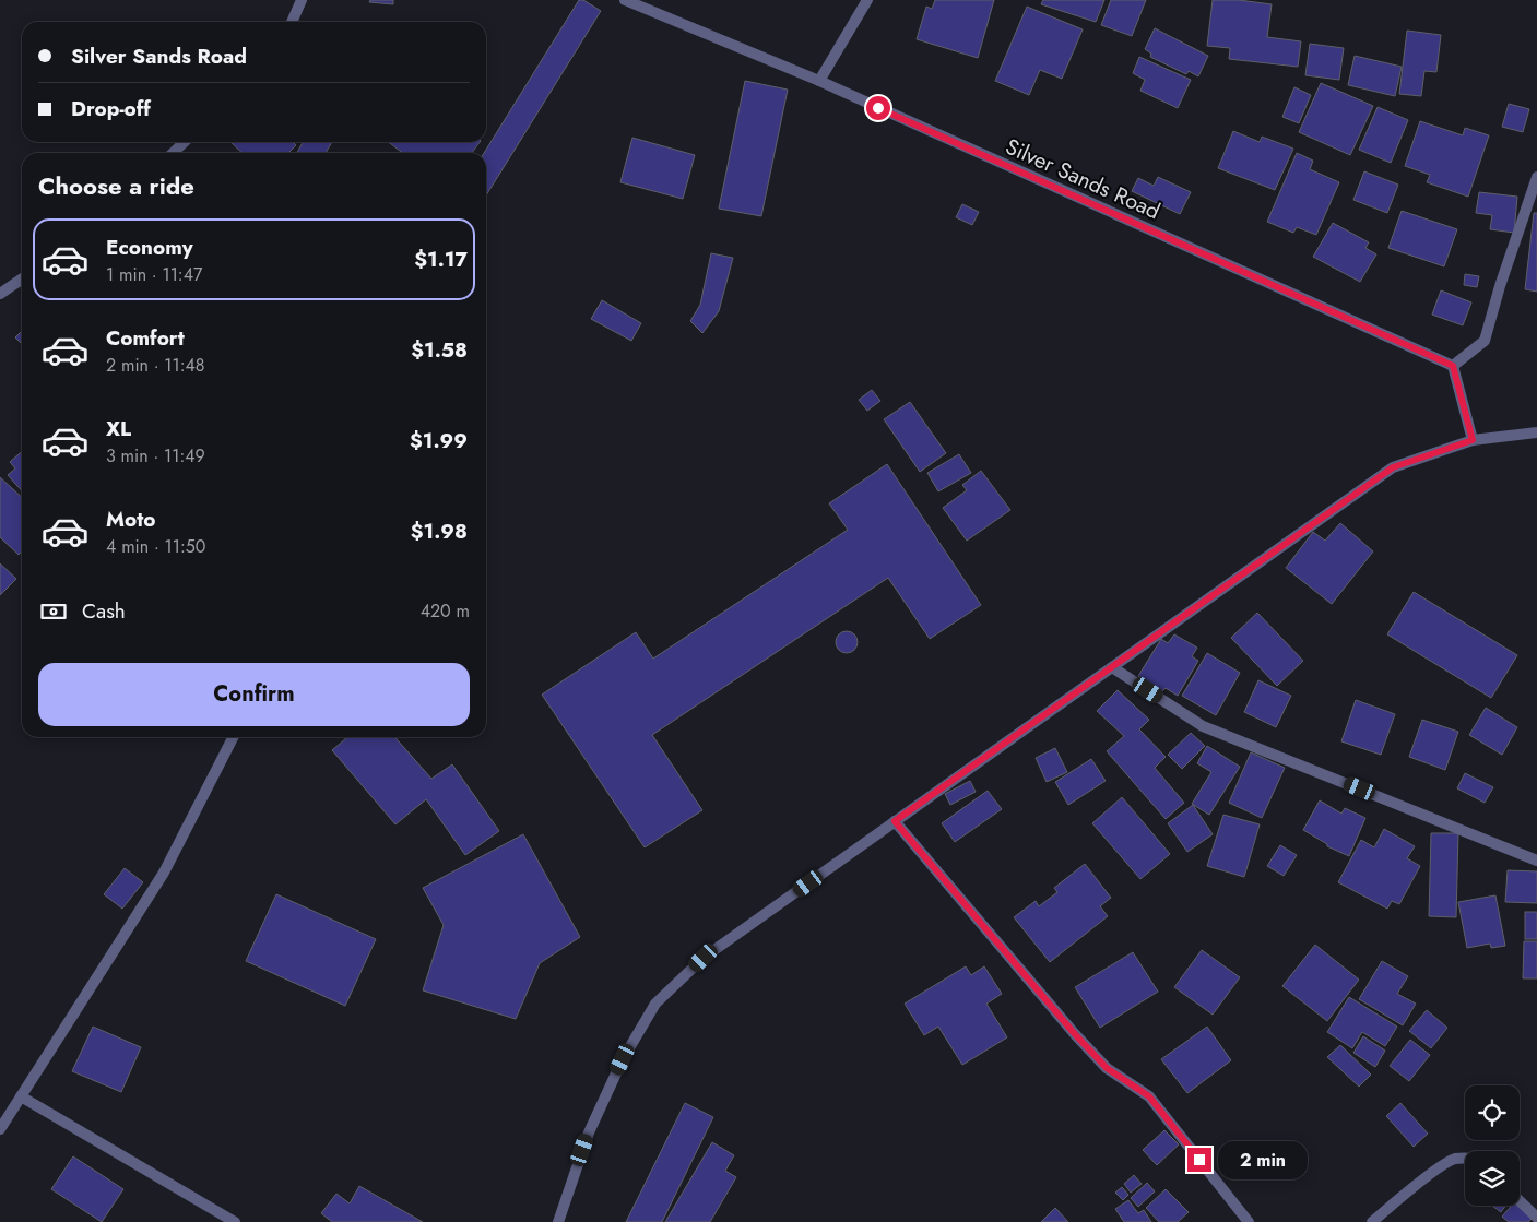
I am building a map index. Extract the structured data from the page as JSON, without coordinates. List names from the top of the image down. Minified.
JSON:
{"streets":{"street":["Silver Sands Road"]},"page":{"banner":["Silver Sands Road","Drop-off"],"heading":"Choose a ride","list":[{"name":"Economy","note":"1 min · 11:47","value":"$1.17"},{"name":"Comfort","note":"2 min · 11:48","value":"$1.58"},{"name":"XL","note":"3 min · 11:49","value":"$1.99"},{"name":"Moto","note":"4 min · 11:50","value":"$1.98"}],"pay":["Cash","420 m"],"buttons":"Confirm","bubble":"2 min"}}
